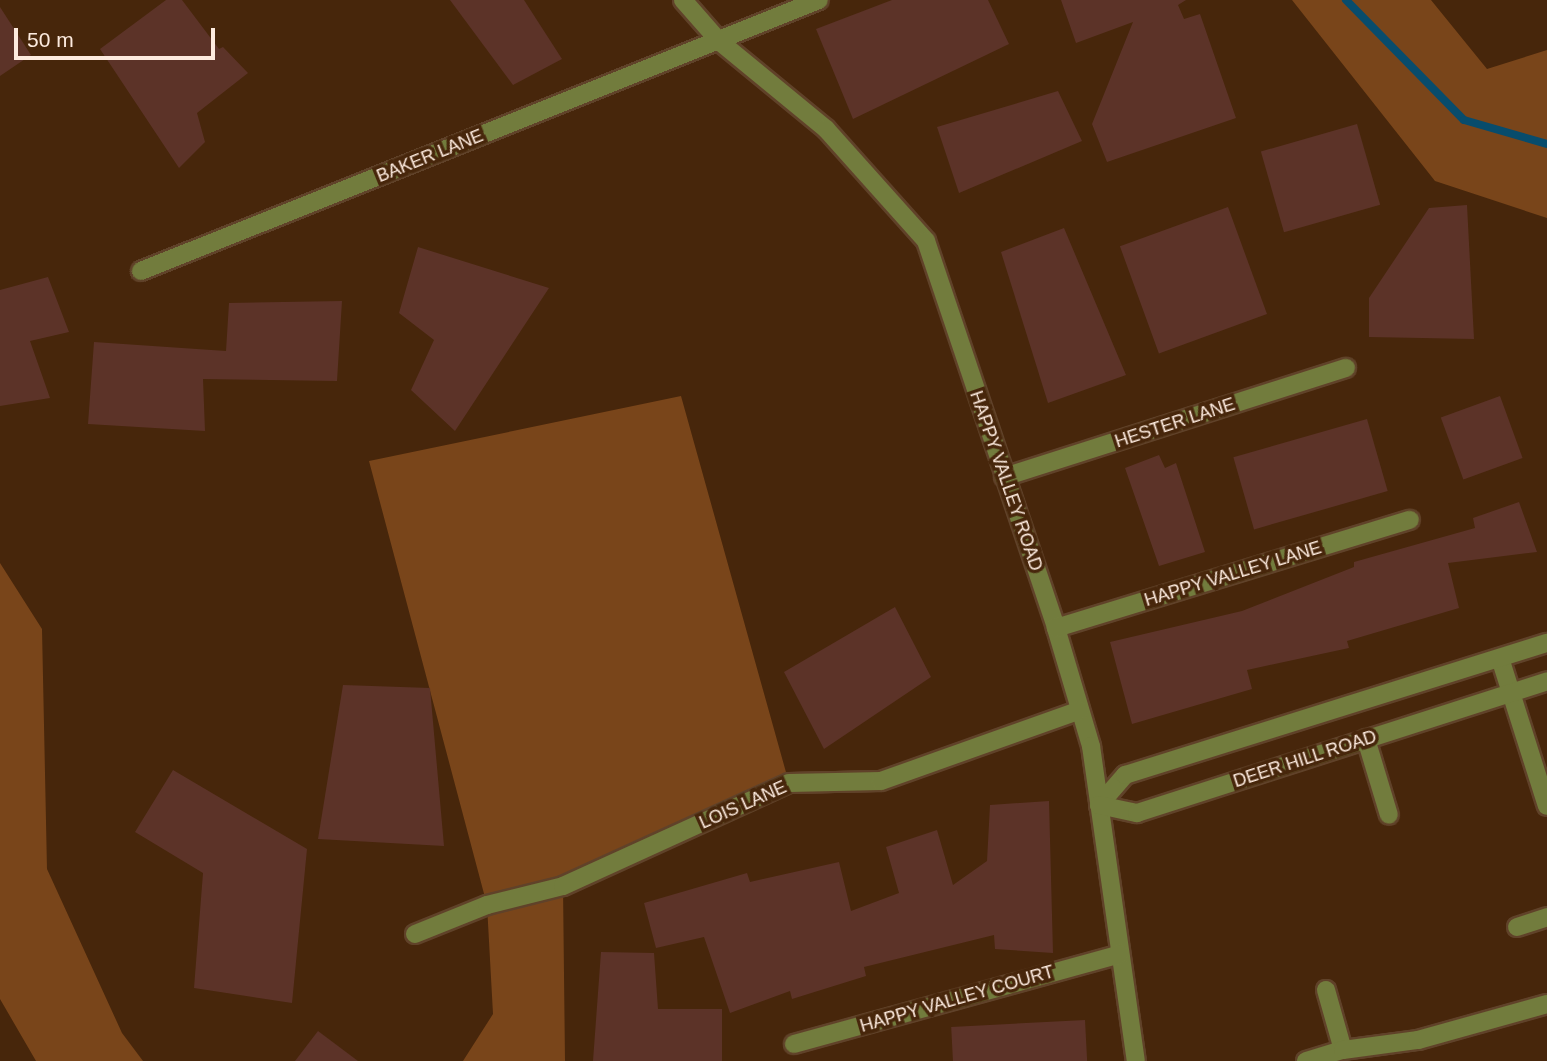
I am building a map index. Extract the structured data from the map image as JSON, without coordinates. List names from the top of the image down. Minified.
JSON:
{"streets":{"street":["BAKER LANE","HESTER LANE","HAPPY VALLEY ROAD","HAPPY VALLEY LANE","DEER HILL ROAD","LOIS LANE","HAPPY VALLEY COURT"]},"crossings":[["BAKER LANE","HAPPY VALLEY ROAD"],["HESTER LANE","HAPPY VALLEY ROAD"],["HAPPY VALLEY ROAD","HAPPY VALLEY LANE"],["HAPPY VALLEY ROAD","DEER HILL ROAD"],["HAPPY VALLEY ROAD","LOIS LANE"],["HAPPY VALLEY ROAD","HAPPY VALLEY COURT"]],"scale_bar":"50 m"}
